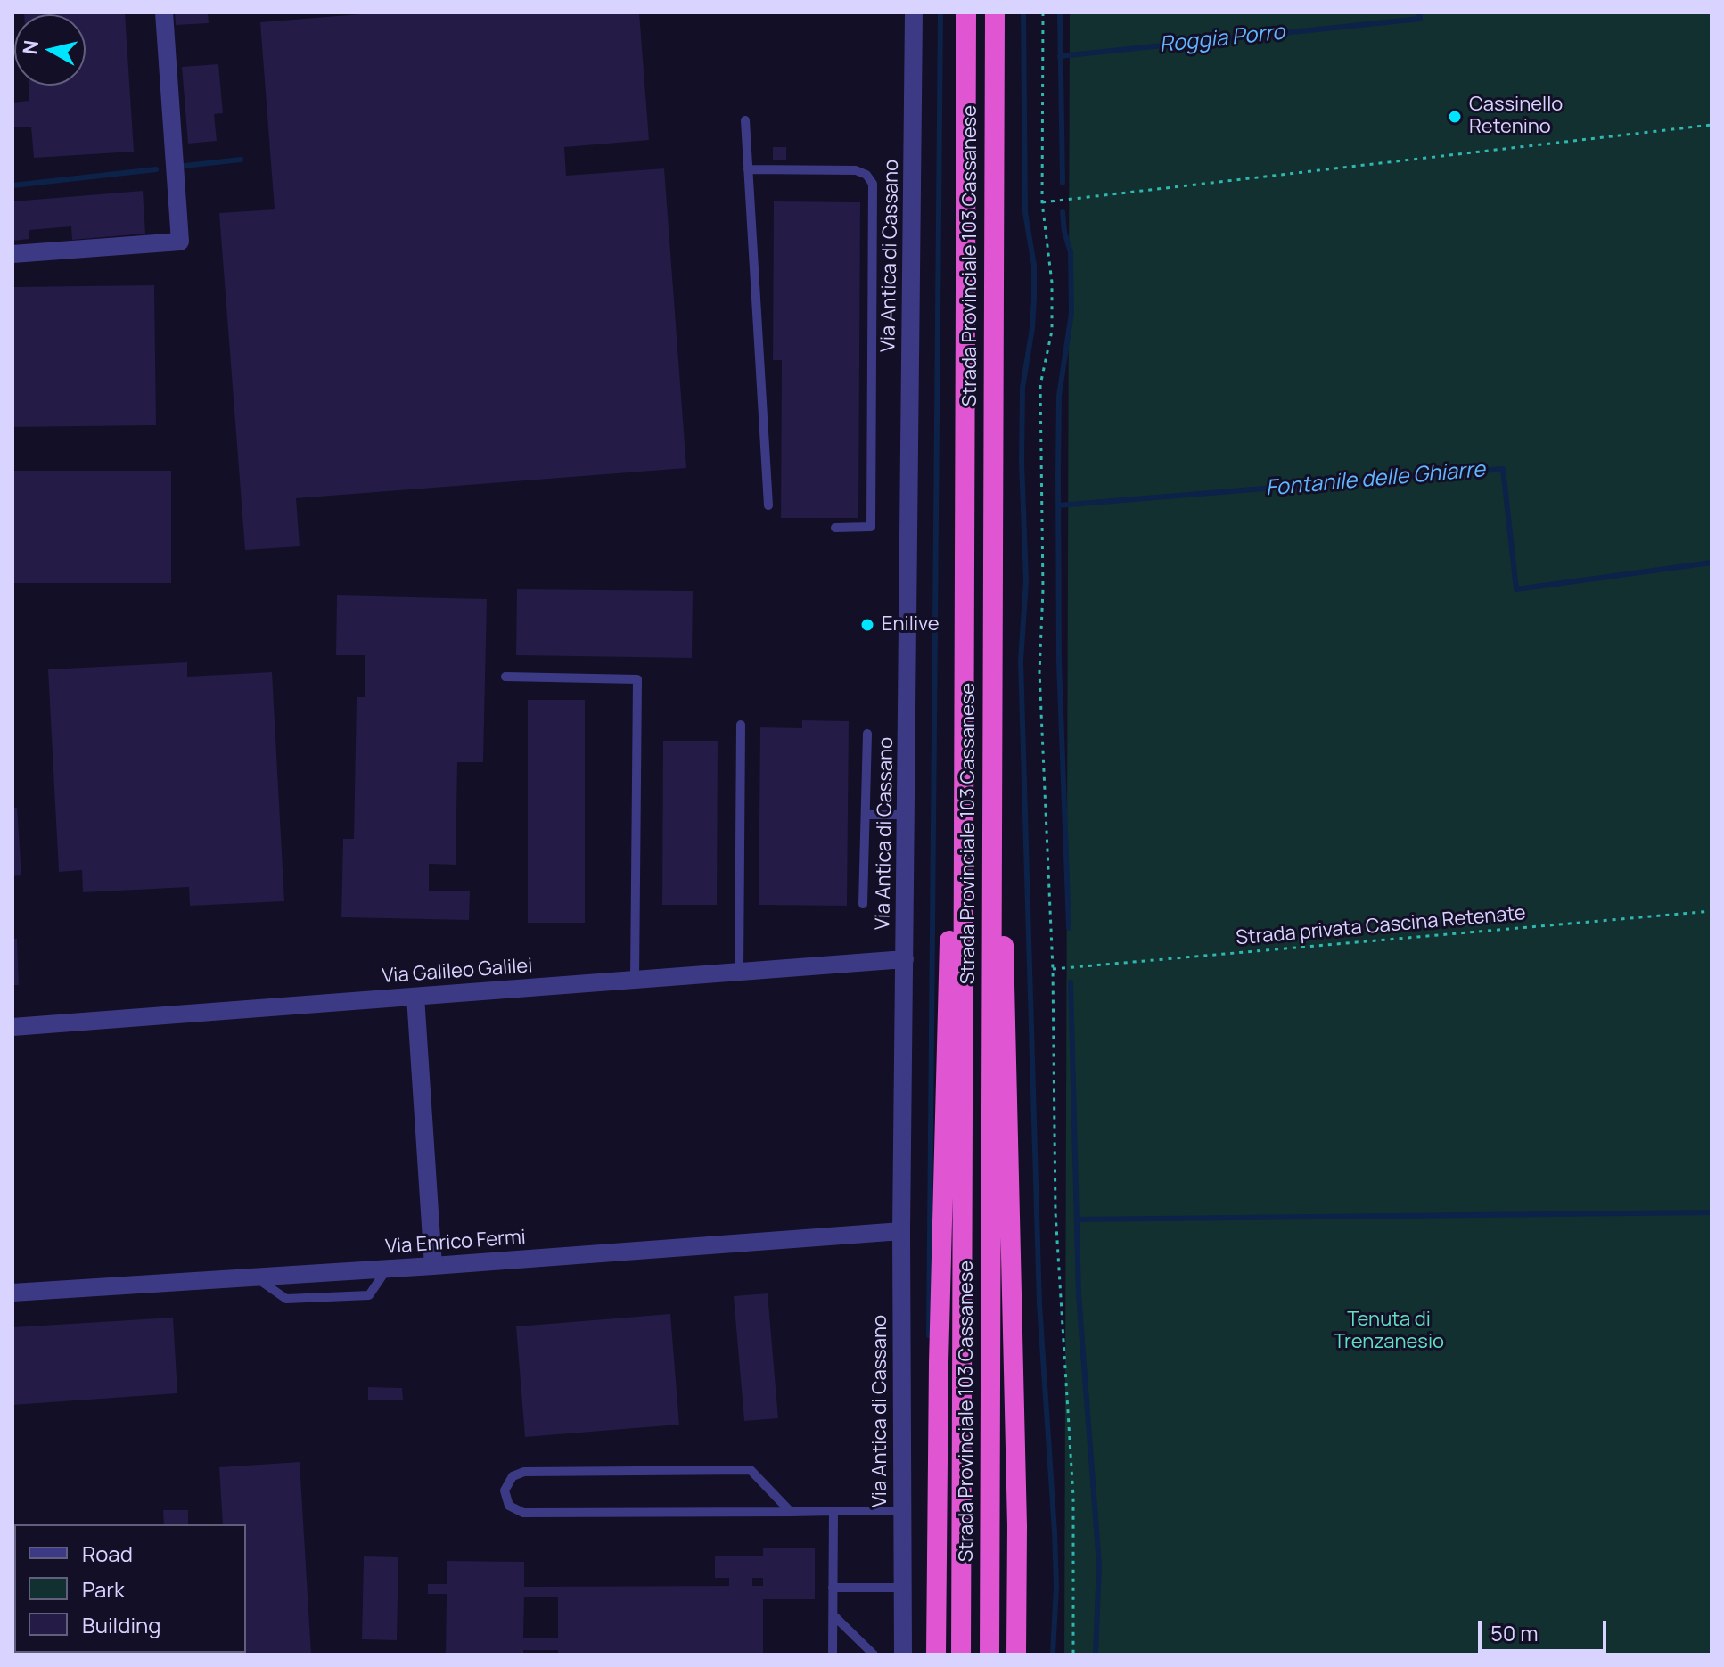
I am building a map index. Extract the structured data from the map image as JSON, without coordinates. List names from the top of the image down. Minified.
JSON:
{"streets":{"highway":["Strada Provinciale 103 Cassanese"],"street":["Via Antica di Cassano","Via Galileo Galilei","Via Enrico Fermi"],"path":["Strada privata Cascina Retenate"]},"crossings":[["Via Antica di Cassano","Via Galileo Galilei"],["Via Antica di Cassano","Via Enrico Fermi"]],"water":["Roggia Porro","Fontanile delle Ghiarre"],"parks":["Tenuta di Trenzanesio"],"places":["Cassinello Retenino","Enilive"],"legend":["Road","Park","Building"],"scale_bar":"50 m","north":"left"}
